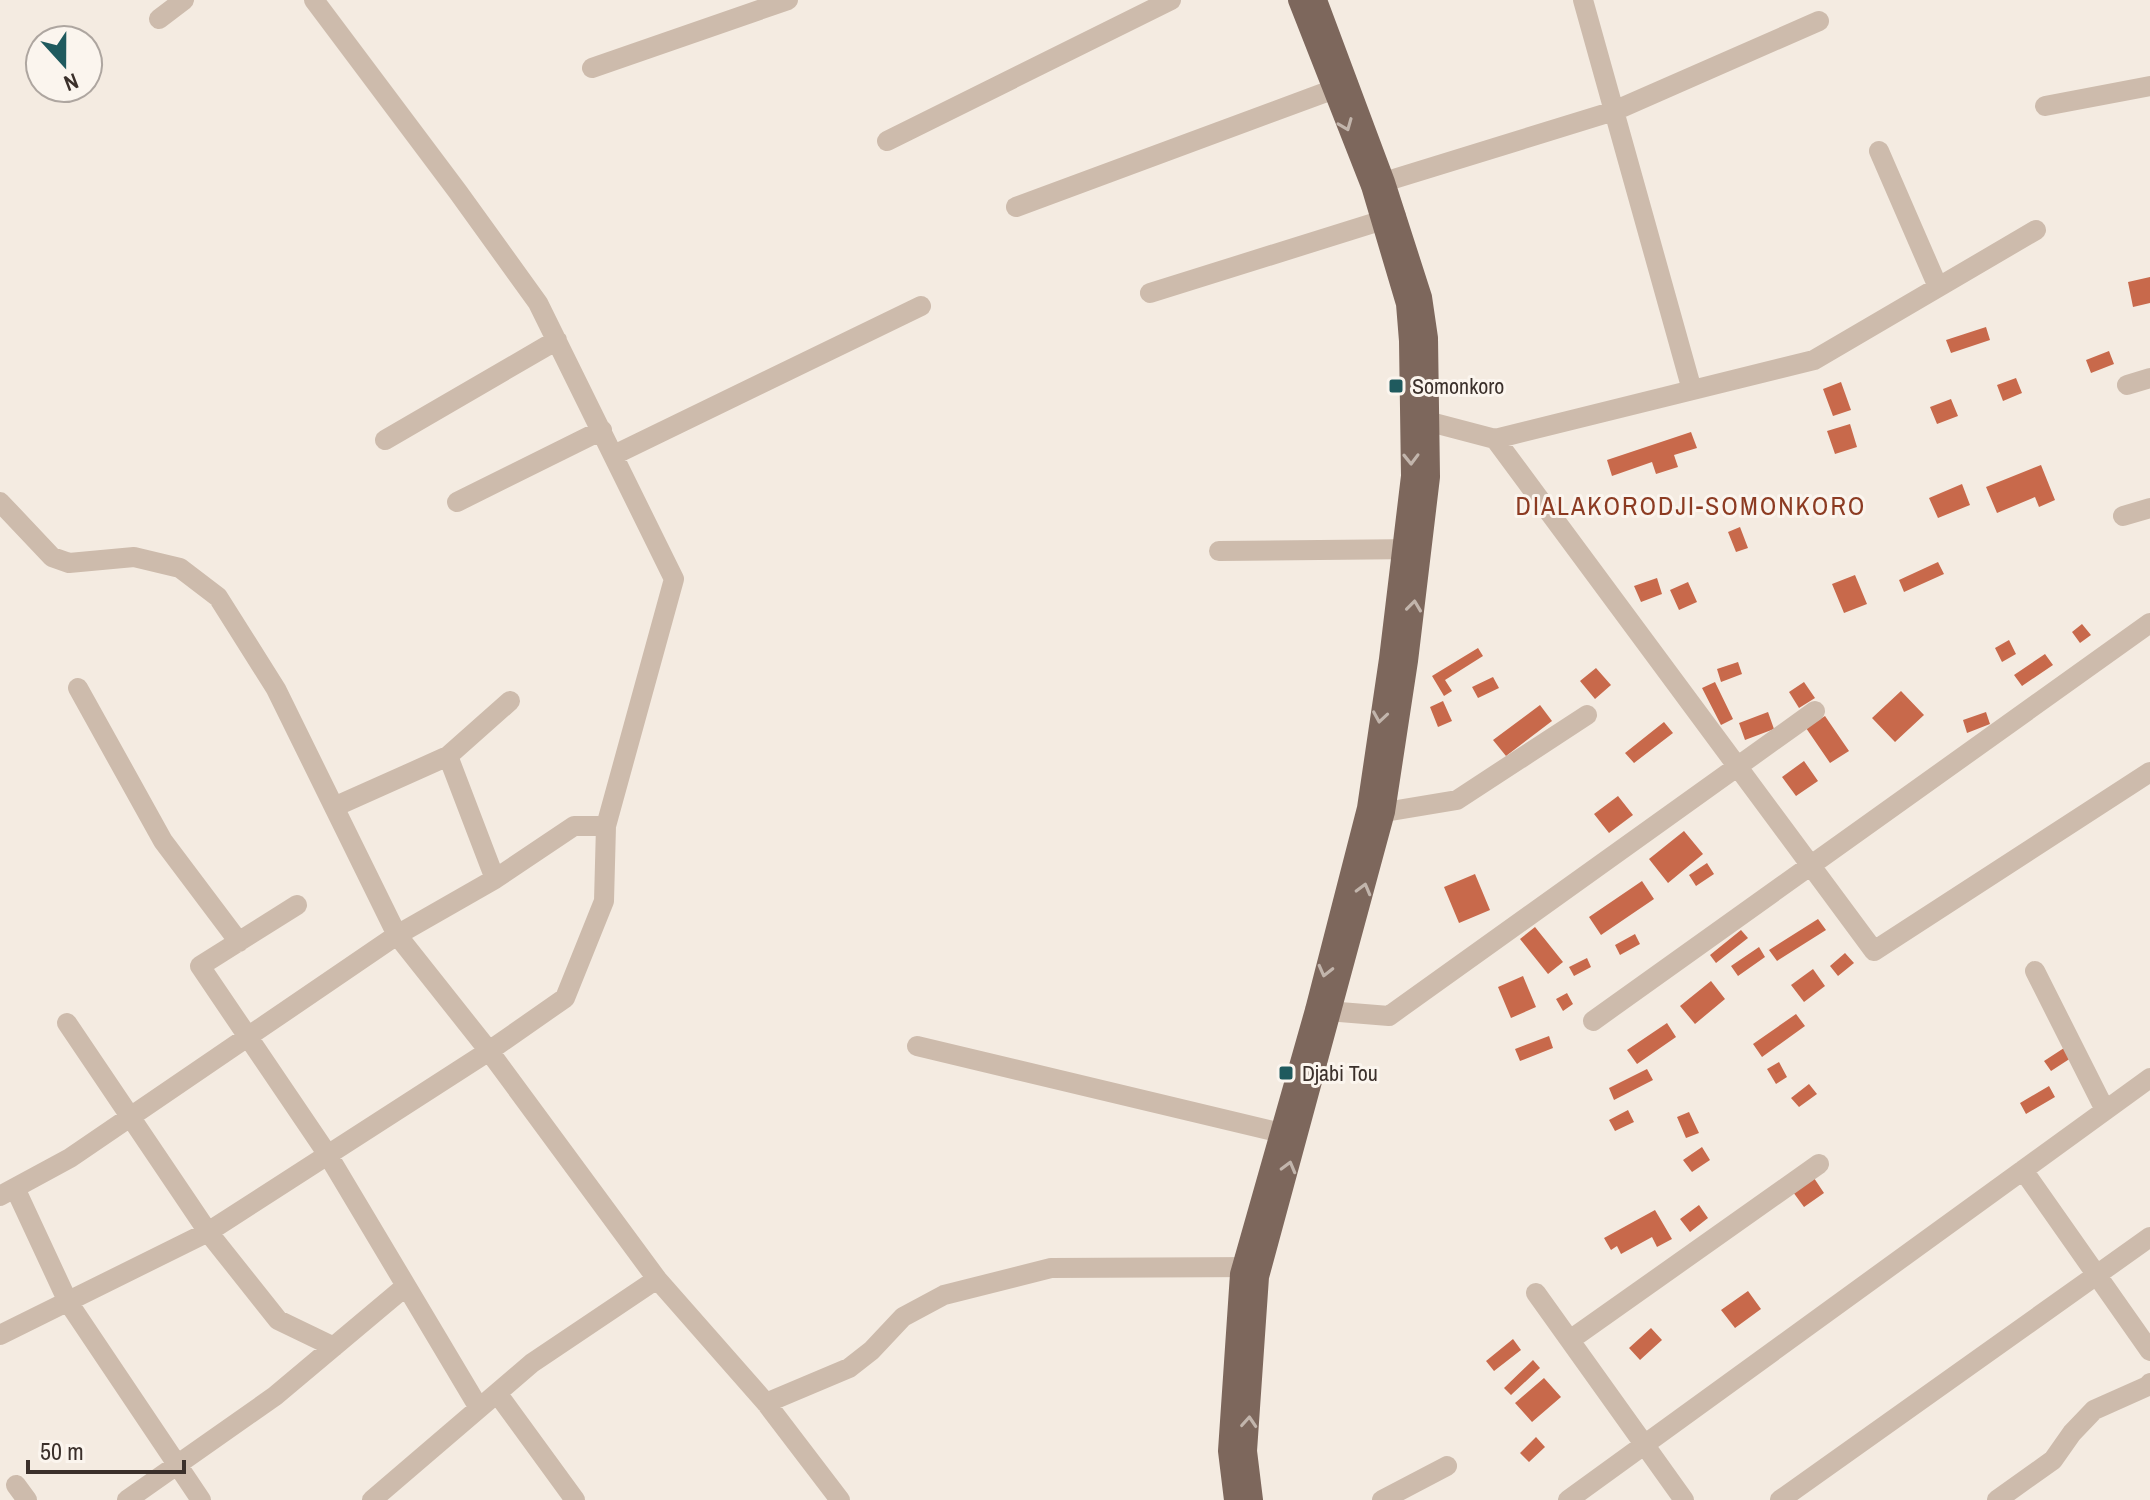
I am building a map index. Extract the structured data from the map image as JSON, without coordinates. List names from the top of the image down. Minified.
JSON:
{"districts":["DIALAKORODJI-SOMONKORO"],"places":{"transit":["Somonkoro","Djabi Tou"]},"scale_bar":"50 m","north":"bottom"}
